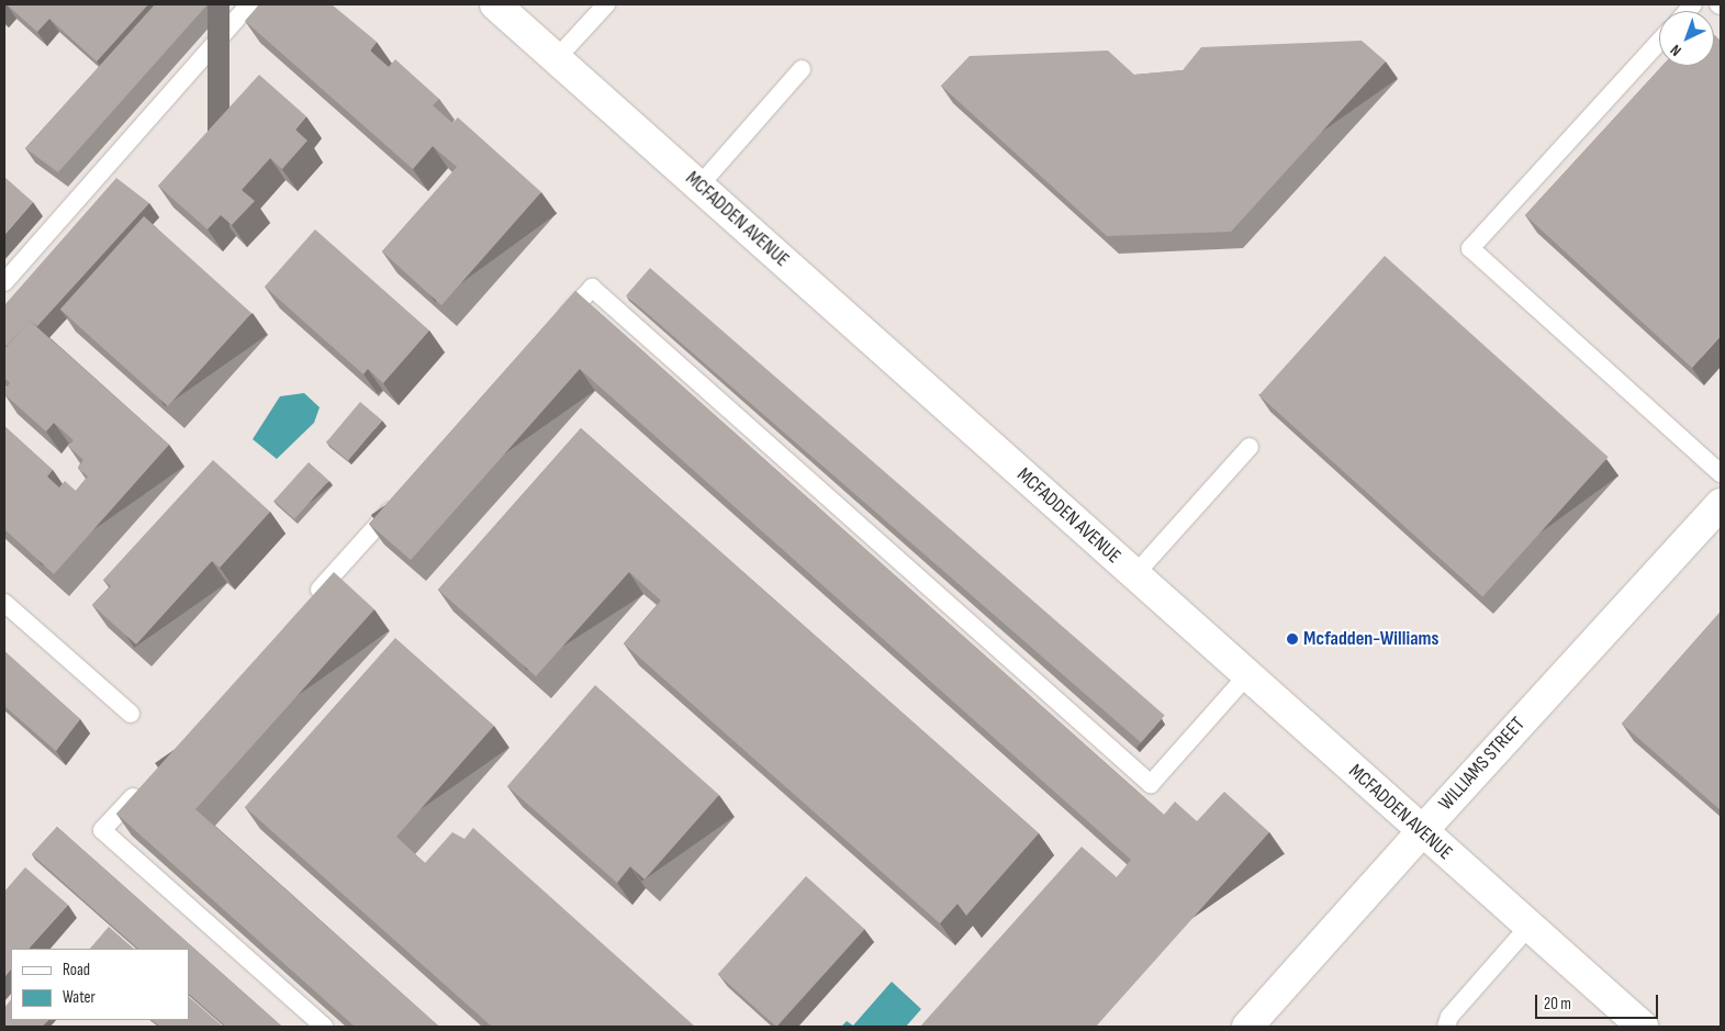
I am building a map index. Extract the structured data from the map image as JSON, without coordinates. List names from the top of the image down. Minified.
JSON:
{"streets":{"main road":["MCFADDEN AVENUE","WILLIAMS STREET"]},"crossings":[["MCFADDEN AVENUE","WILLIAMS STREET"]],"places":["Mcfadden-Williams"],"legend":["Road","Water"],"scale_bar":"20 m","north":"bottom left"}
